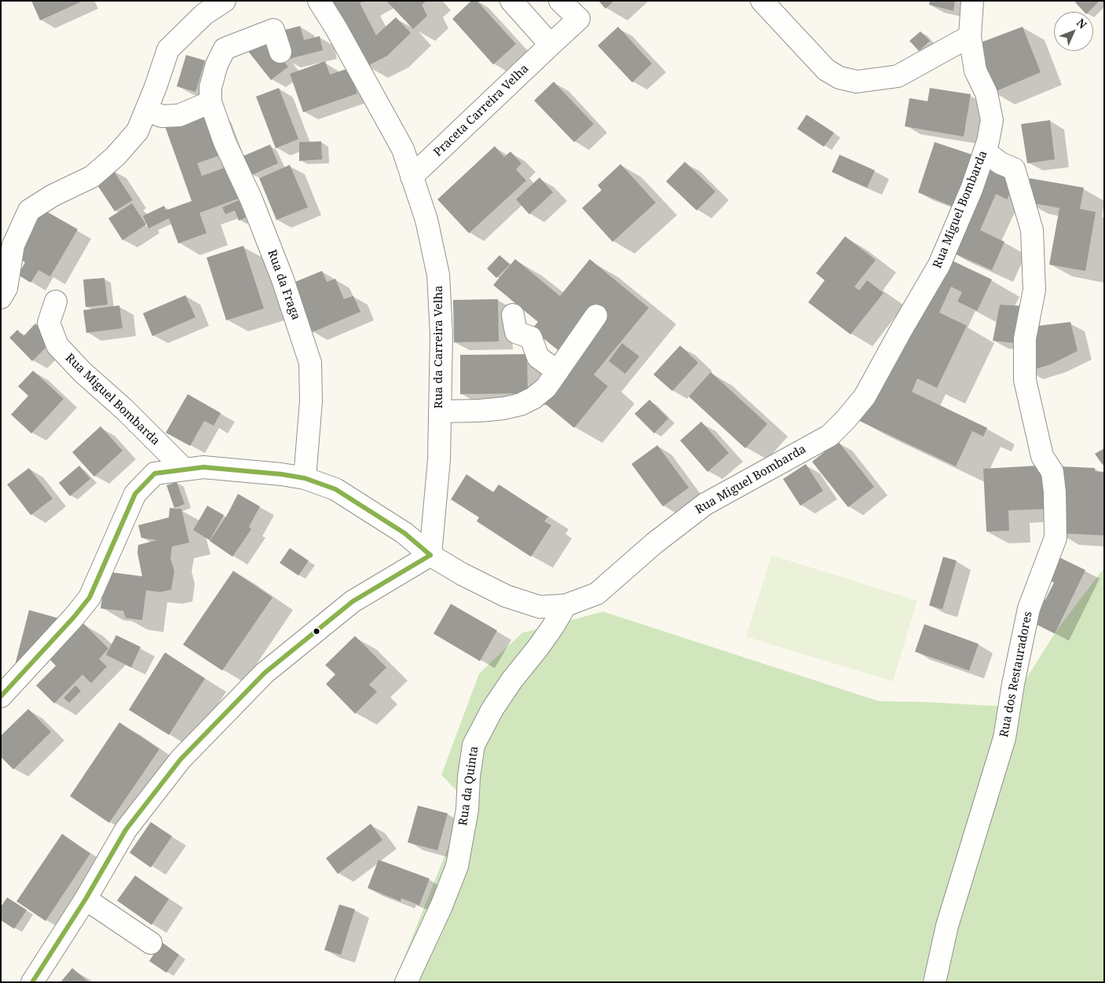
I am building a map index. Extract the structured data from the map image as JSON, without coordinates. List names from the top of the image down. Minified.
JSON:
{"streets":{"street":["Praceta Carreira Velha","Rua Miguel Bombarda","Rua da Fraga","Rua da Carreira Velha","Rua dos Restauradores","Rua da Quinta"]},"crossings":[["Praceta Carreira Velha","Rua da Carreira Velha"],["Rua Miguel Bombarda","Rua da Fraga"],["Rua Miguel Bombarda","Rua da Carreira Velha"],["Rua Miguel Bombarda","Rua dos Restauradores"],["Rua Miguel Bombarda","Rua da Quinta"]],"north":"top right"}
